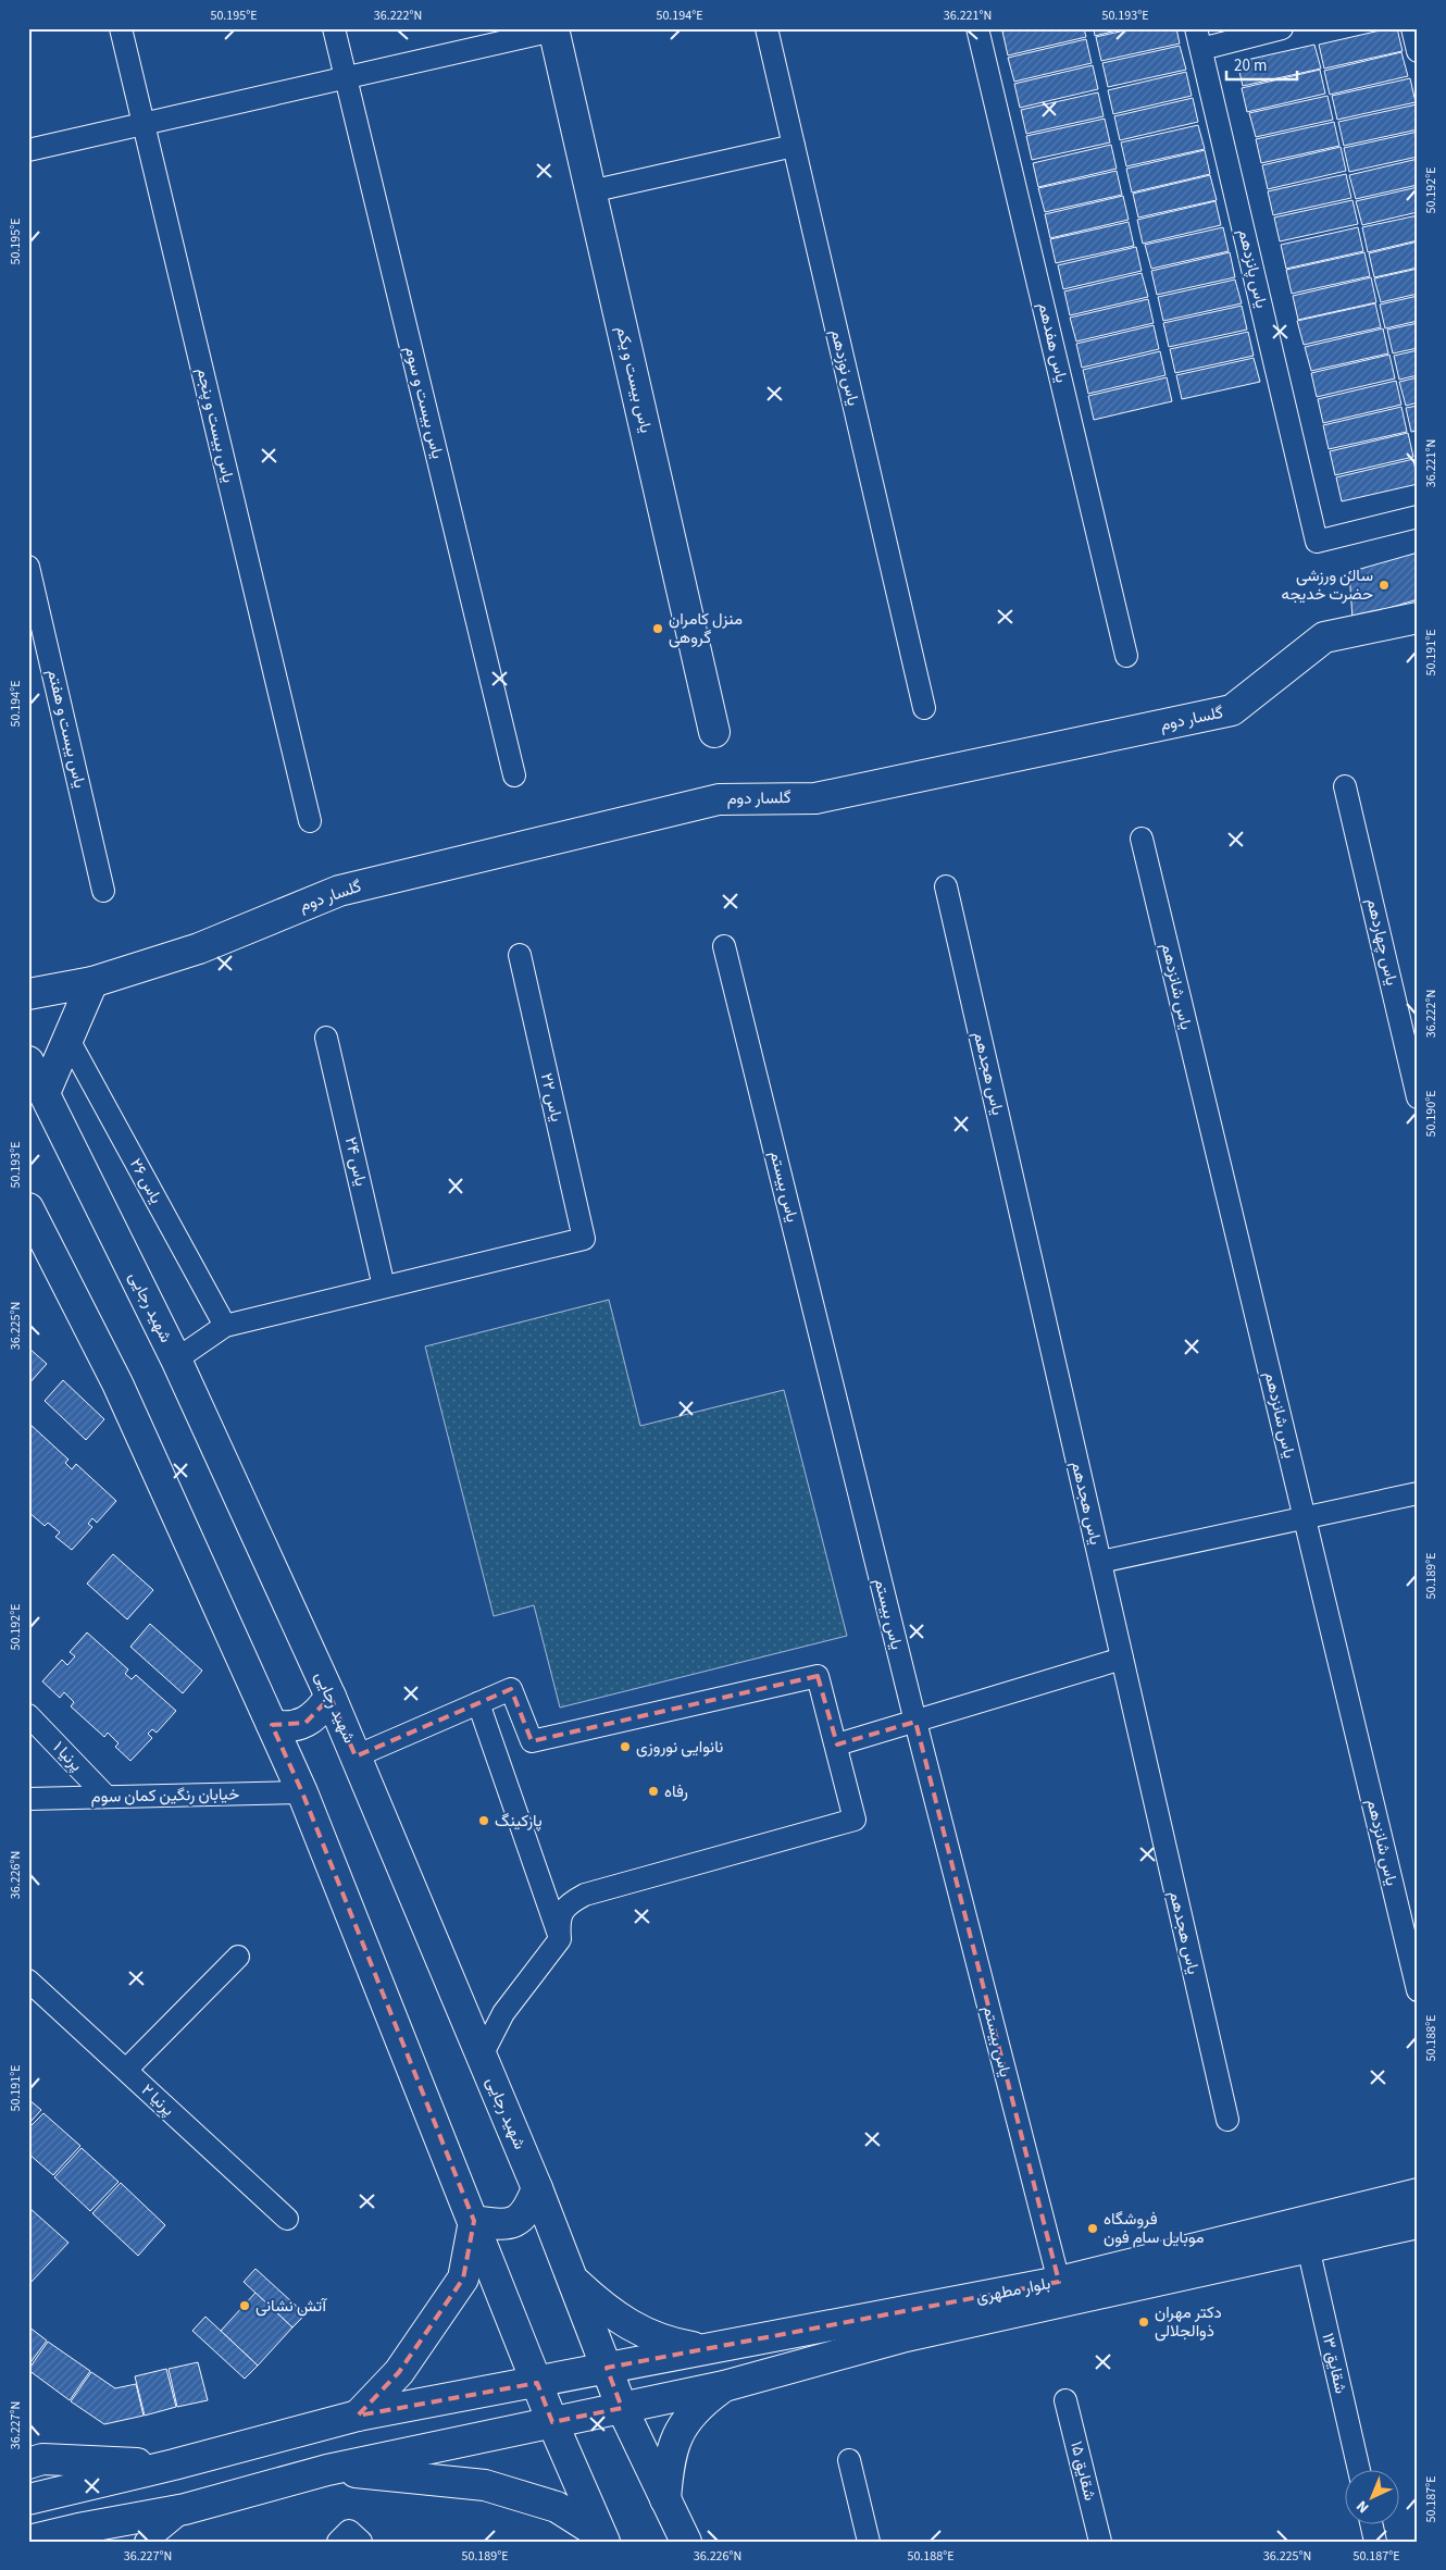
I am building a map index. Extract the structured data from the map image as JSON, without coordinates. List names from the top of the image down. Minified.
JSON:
{"streets":{"street":["یاس پانزدهم","یاس هفدهم","یاس نوزدهم","یاس بیست و یکم","یاس بیست و سوم","یاس بیست و پنجم","گلسار دوم","یاس یبست و هفتم","یاس چهاردهم","یاس شانزدهم","یاس هجدهم","یاس ۲۲","یاس ۲۴","یاس ۲۶","یاس بیستم","شهید رجایی","پرنیا ۱","خیابان رنگین کمان سوم","پرنیا ۲","بلوار مطهری","شقایق ۱۳","شقایق ۱۵"]},"crossings":[["یاس ۲۲","یاس ۲۴"],["یاس بیستم","بلوار مطهری"],["شهید رجایی","بلوار مطهری"],["پرنیا ۱","خیابان رنگین کمان سوم"],["بلوار مطهری","شقایق ۱۳"]],"places":["سالن ورزشی حضرت خدیجه","منزل کامران گروهی","نانوایی نوروزی","رفاه","پارکینگ","فروشگاه موبایل سام فون","آتش نشانی","دکتر مهران ذوالجلالی"],"scale_bar":"20 m","north":"bottom left","coordinates":["50.195°E","36.222°N","50.194°E","36.221°N","50.193°E","50.192°E","50.191°E","50.190°E","36.225°N","50.189°E","36.226°N","50.188°E","36.227°N","50.187°E"]}
